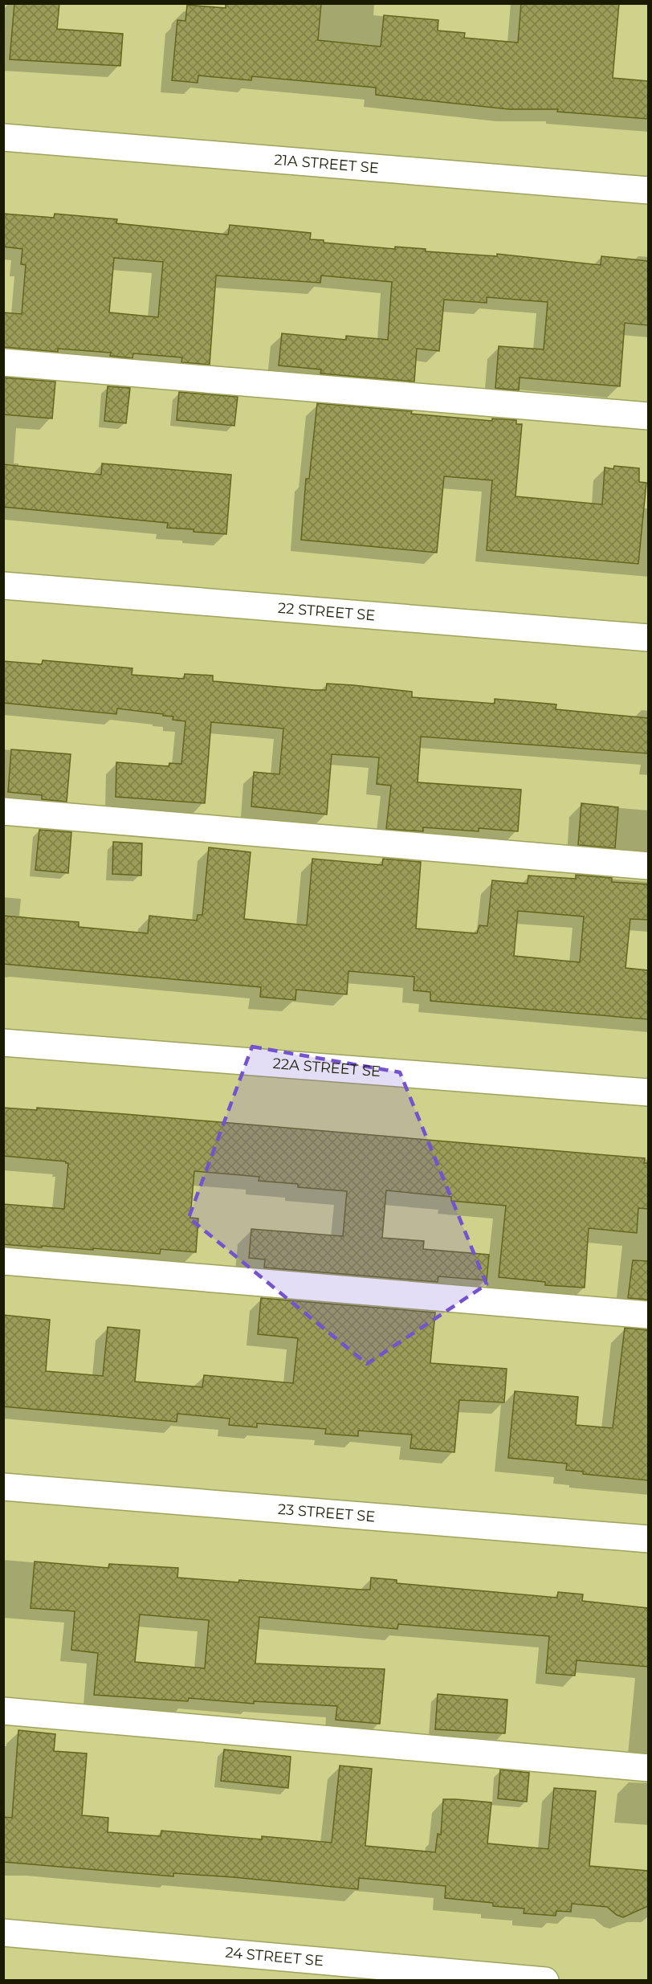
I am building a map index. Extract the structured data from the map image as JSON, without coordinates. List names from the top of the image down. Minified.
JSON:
{"streets":{"street":["21A STREET SE","22 STREET SE","22A STREET SE","23 STREET SE","24 STREET SE"]}}
